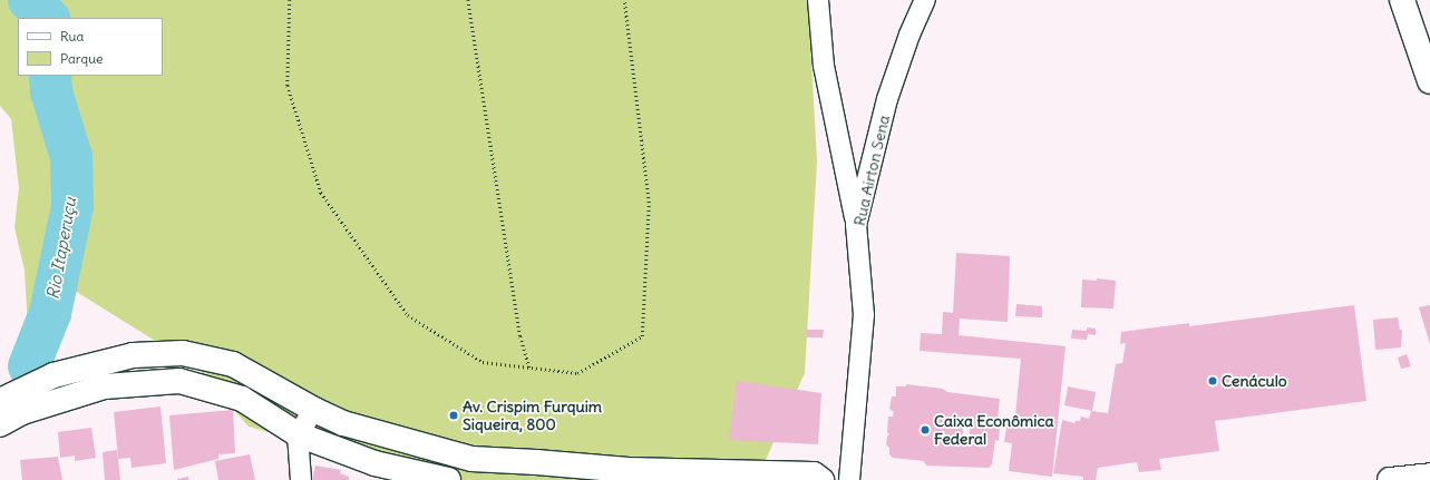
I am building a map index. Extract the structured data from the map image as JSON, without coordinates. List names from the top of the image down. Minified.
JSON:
{"streets":{"street":["Rua Airton Sena"]},"water":["Rio Itaperuçu"],"places":["Cenáculo","Av. Crispim Furquim Siqueira, 800","Caixa Econômica Federal"],"legend":["Rua","Parque"]}
